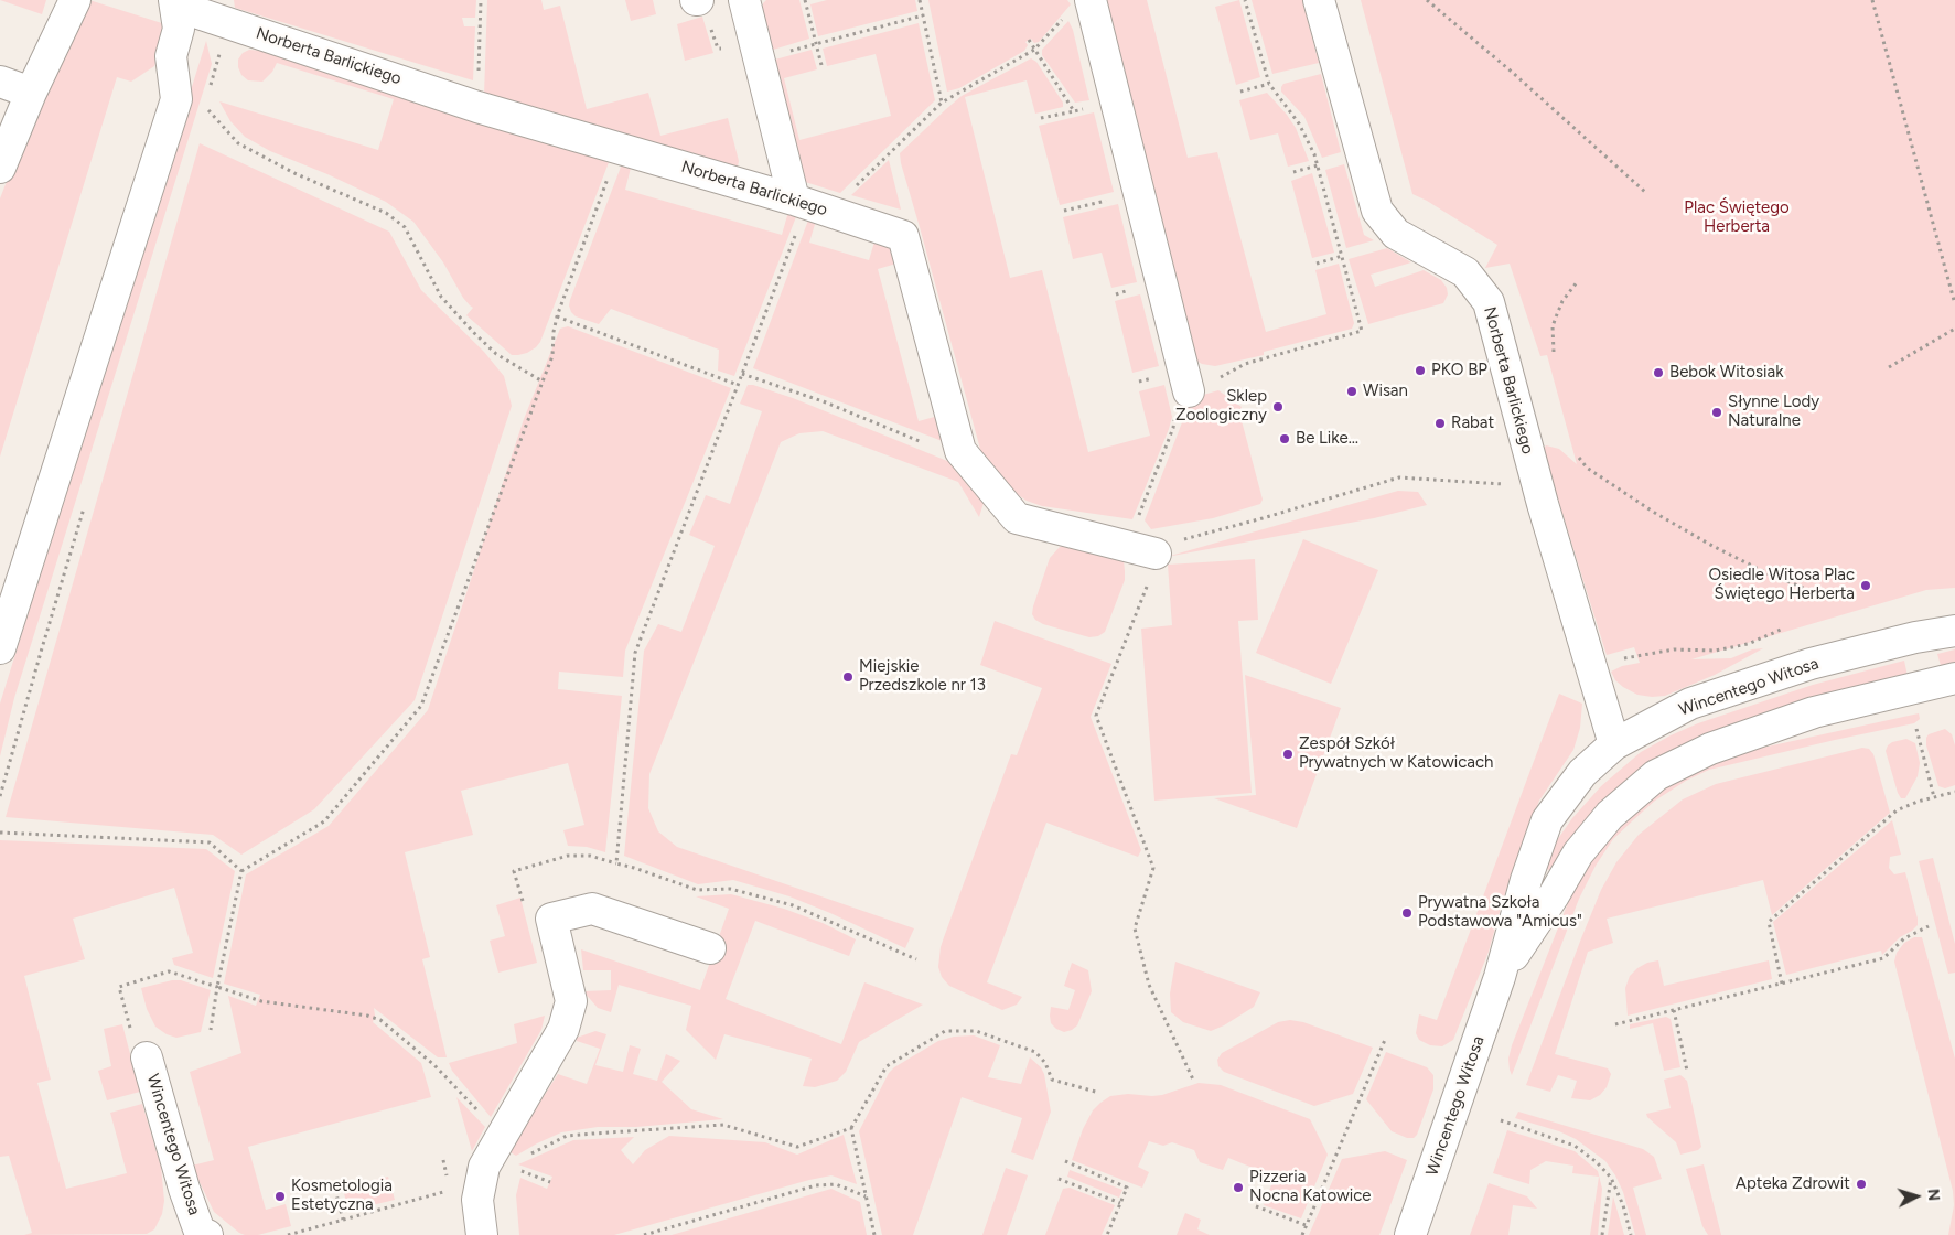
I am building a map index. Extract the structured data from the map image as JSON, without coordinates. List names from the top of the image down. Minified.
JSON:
{"streets":{"street":["Norberta Barlickiego","Wincentego Witosa"]},"crossings":[["Norberta Barlickiego","Wincentego Witosa"]],"parks":["Plac Świętego Herberta"],"places":["PKO BP","Bebok Witosiak","Wisan","Sklep Zoologiczny","Słynne Lody Naturalne","Rabat","Be Like…","Osiedle Witosa Plac Świętego Herberta","Miejskie Przedszkole nr 13","Zespół Szkół Prywatnych w Katowicach","Prywatna Szkoła Podstawowa \"Amicus\"","Apteka Zdrowit","Pizzeria Nocna Katowice","Kosmetologia Estetyczna"],"north":"right"}
